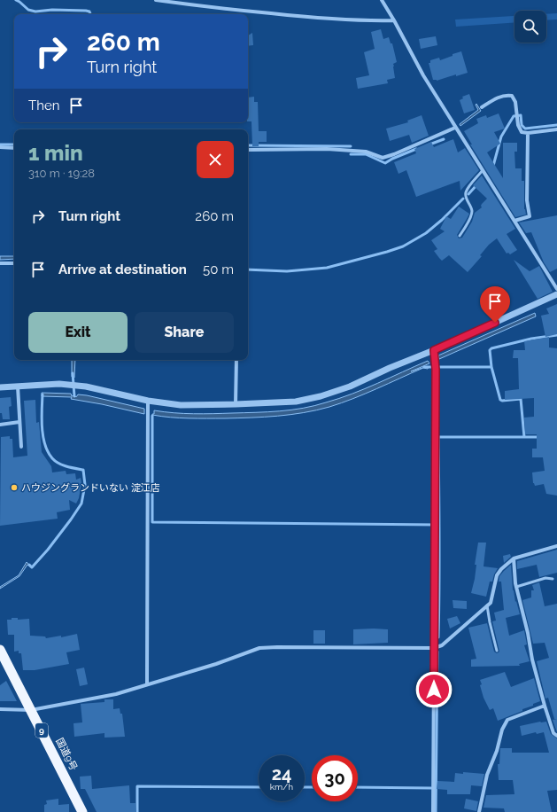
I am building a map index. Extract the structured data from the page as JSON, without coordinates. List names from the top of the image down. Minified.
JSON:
{"streets":{"highway":["9","国道9号"]},"places":["ハウジングランドいない 淀江店"],"page":{"turn":["260 m","Turn right"],"then":"Then","heading":["1 min","310 m · 19:28"],"list":[{"name":"Turn right","value":"260 m"},{"name":"Arrive at destination","value":"50 m"}],"buttons":["Exit","Share"],"speed":"24 km/h","limit":"30"}}
